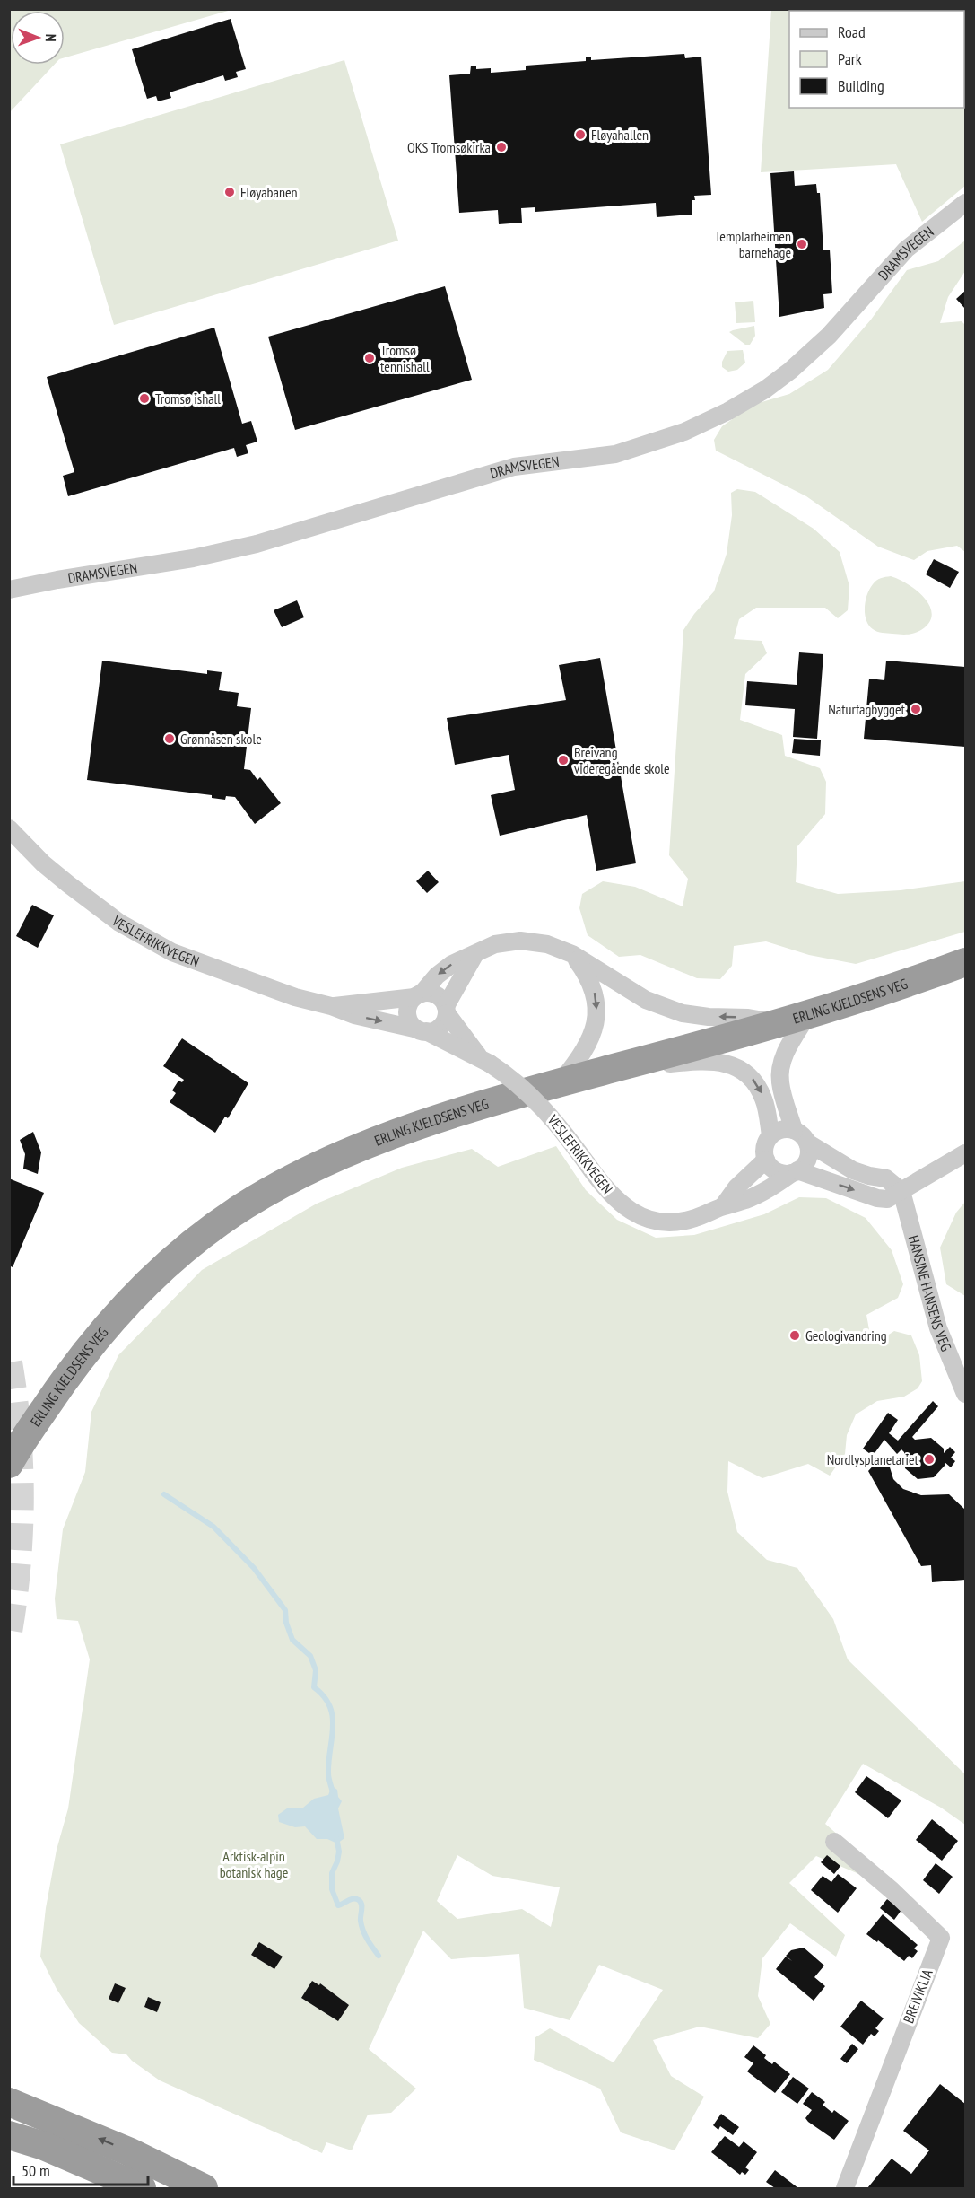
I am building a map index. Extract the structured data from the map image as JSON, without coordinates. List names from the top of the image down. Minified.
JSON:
{"streets":{"highway":["ERLING KJELDSENS VEG"],"street":["DRAMSVEGEN","VESLEFRIKKVEGEN","HANSINE HANSENS VEG","BREIVIKLIA"]},"parks":["Arktisk-alpin botanisk hage"],"places":["Fløyahallen","OKS Tromsøkirka","Fløyabanen","Templarheimen barnehage","Tromsø tennishall","Tromsø ishall","Naturfagbygget","Grønnåsen skole","Breivang videregående skole","Geologivandring","Nordlysplanetariet"],"legend":["Road","Park","Building"],"scale_bar":"50 m","north":"right"}
